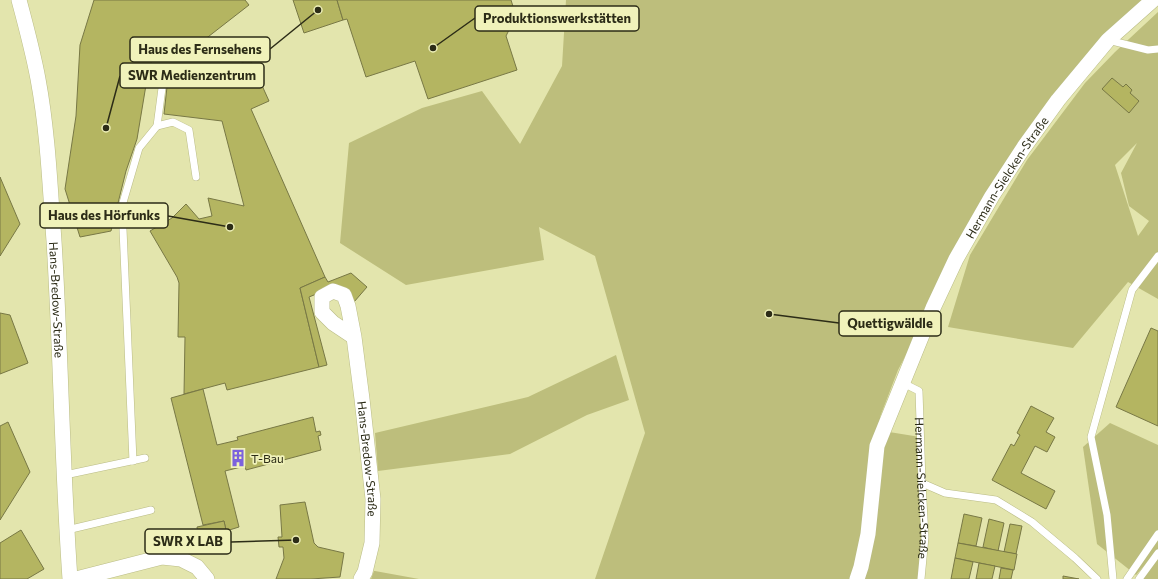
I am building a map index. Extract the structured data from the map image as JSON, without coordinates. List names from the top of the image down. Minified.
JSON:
{"streets":{"street":["Hermann-Sielcken-Straße","Hans-Bredow-Straße"]},"places":{"other":["Haus des Fernsehens","Produktionswerkstätten","SWR Medienzentrum","Haus des Hörfunks","Quettigwäldle","SWR X LAB"],"building":["T-Bau"]}}
